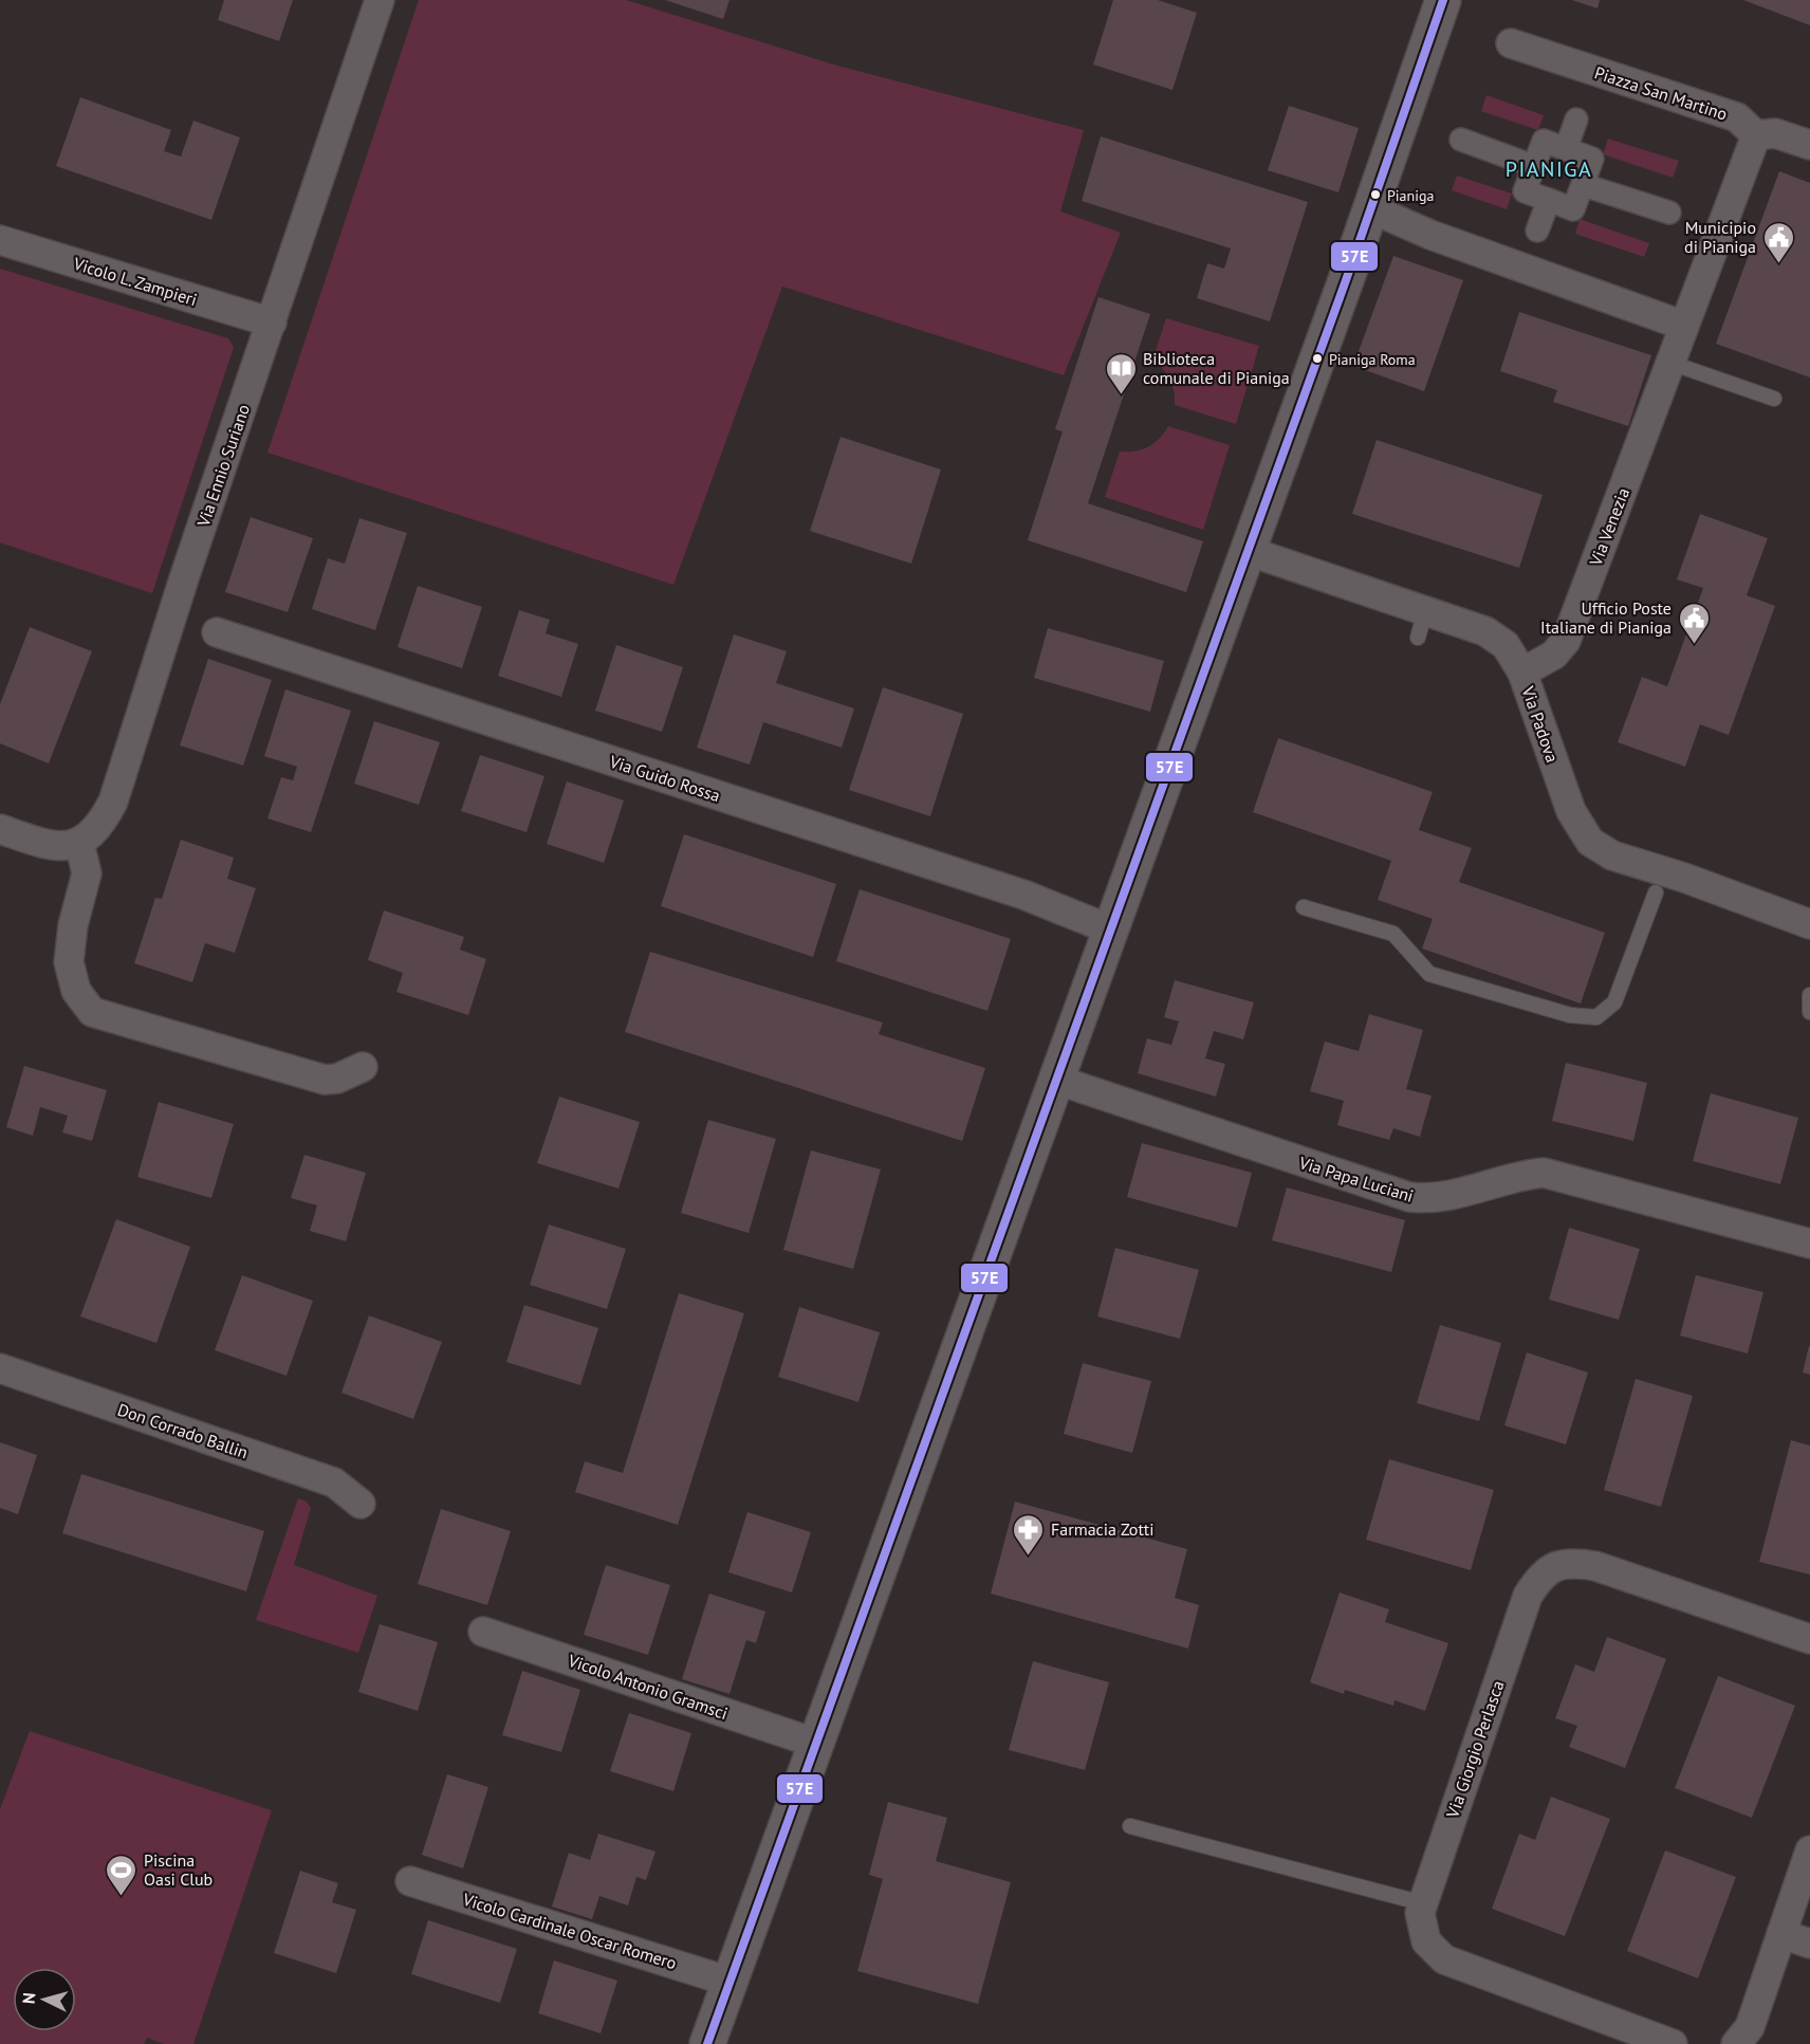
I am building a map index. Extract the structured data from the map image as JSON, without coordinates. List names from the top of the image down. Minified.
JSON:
{"streets":{"street":["Piazza San Martino","Vicolo L. Zampieri","Via Ennio Suriano","Via Venezia","Via Padova","Via Guido Rossa","Via Papa Luciani","Don Corrado Ballin","Vicolo Antonio Gramsci","Via Giorgio Perlasca","Vicolo Cardinale Oscar Romero"]},"crossings":[["Vicolo L. Zampieri","Via Ennio Suriano"],["Via Venezia","Via Padova"]],"districts":["PIANIGA"],"places":{"other":["Pianiga","Pianiga Roma"],"public building":["Municipio di Pianiga","Ufficio Poste Italiane di Pianiga"],"library":["Biblioteca comunale di Pianiga"],"pharmacy":["Farmacia Zotti"],"sports":["Piscina Oasi Club"]},"lines":["transit line 57E"],"north":"left"}
